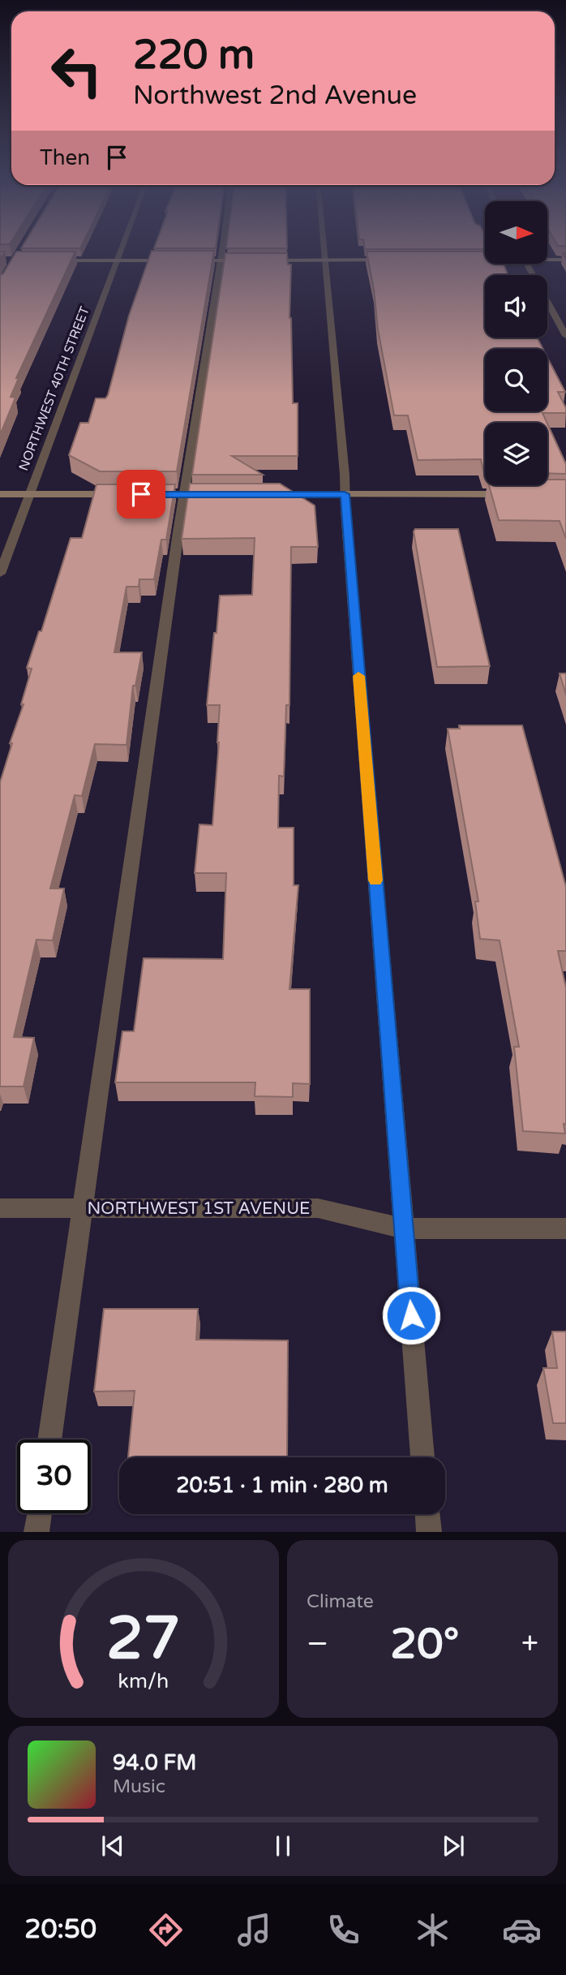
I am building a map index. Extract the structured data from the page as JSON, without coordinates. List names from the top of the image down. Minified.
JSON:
{"streets":{"street":["NORTHWEST 40TH STREET","NORTHWEST 1ST AVENUE"]},"north":"right","page":{"turn":["220 m","Northwest 2nd Avenue"],"then":"Then","limit":"30","trip":"20:51 · 1 min · 280 m","tile":"Climate","heat":["−","20°","+"],"song":["94.0 FM","Music"],"tabs":"20:50","gauge":["27","km/h"]}}
